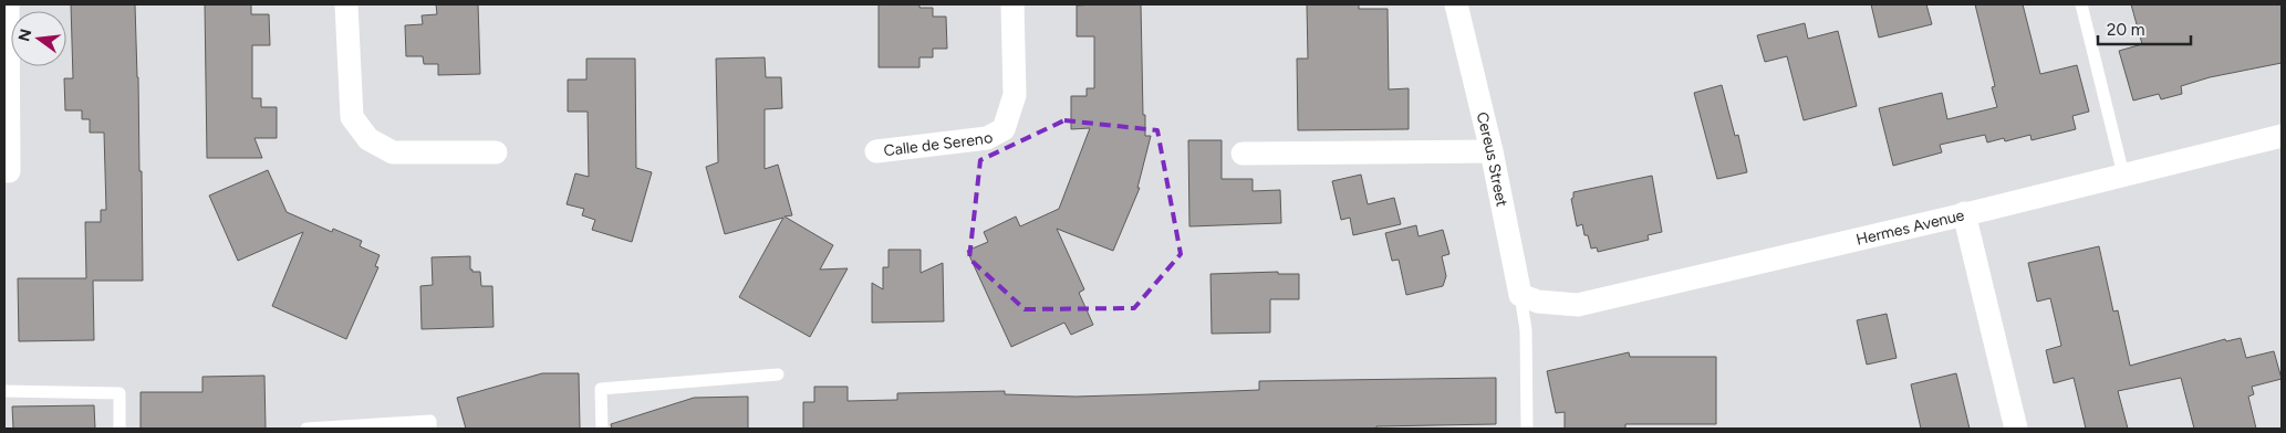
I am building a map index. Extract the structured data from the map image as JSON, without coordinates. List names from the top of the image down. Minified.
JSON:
{"streets":{"street":["Calle de Sereno","Cereus Street","Hermes Avenue"]},"crossings":[["Cereus Street","Hermes Avenue"]],"scale_bar":"20 m","north":"left"}
